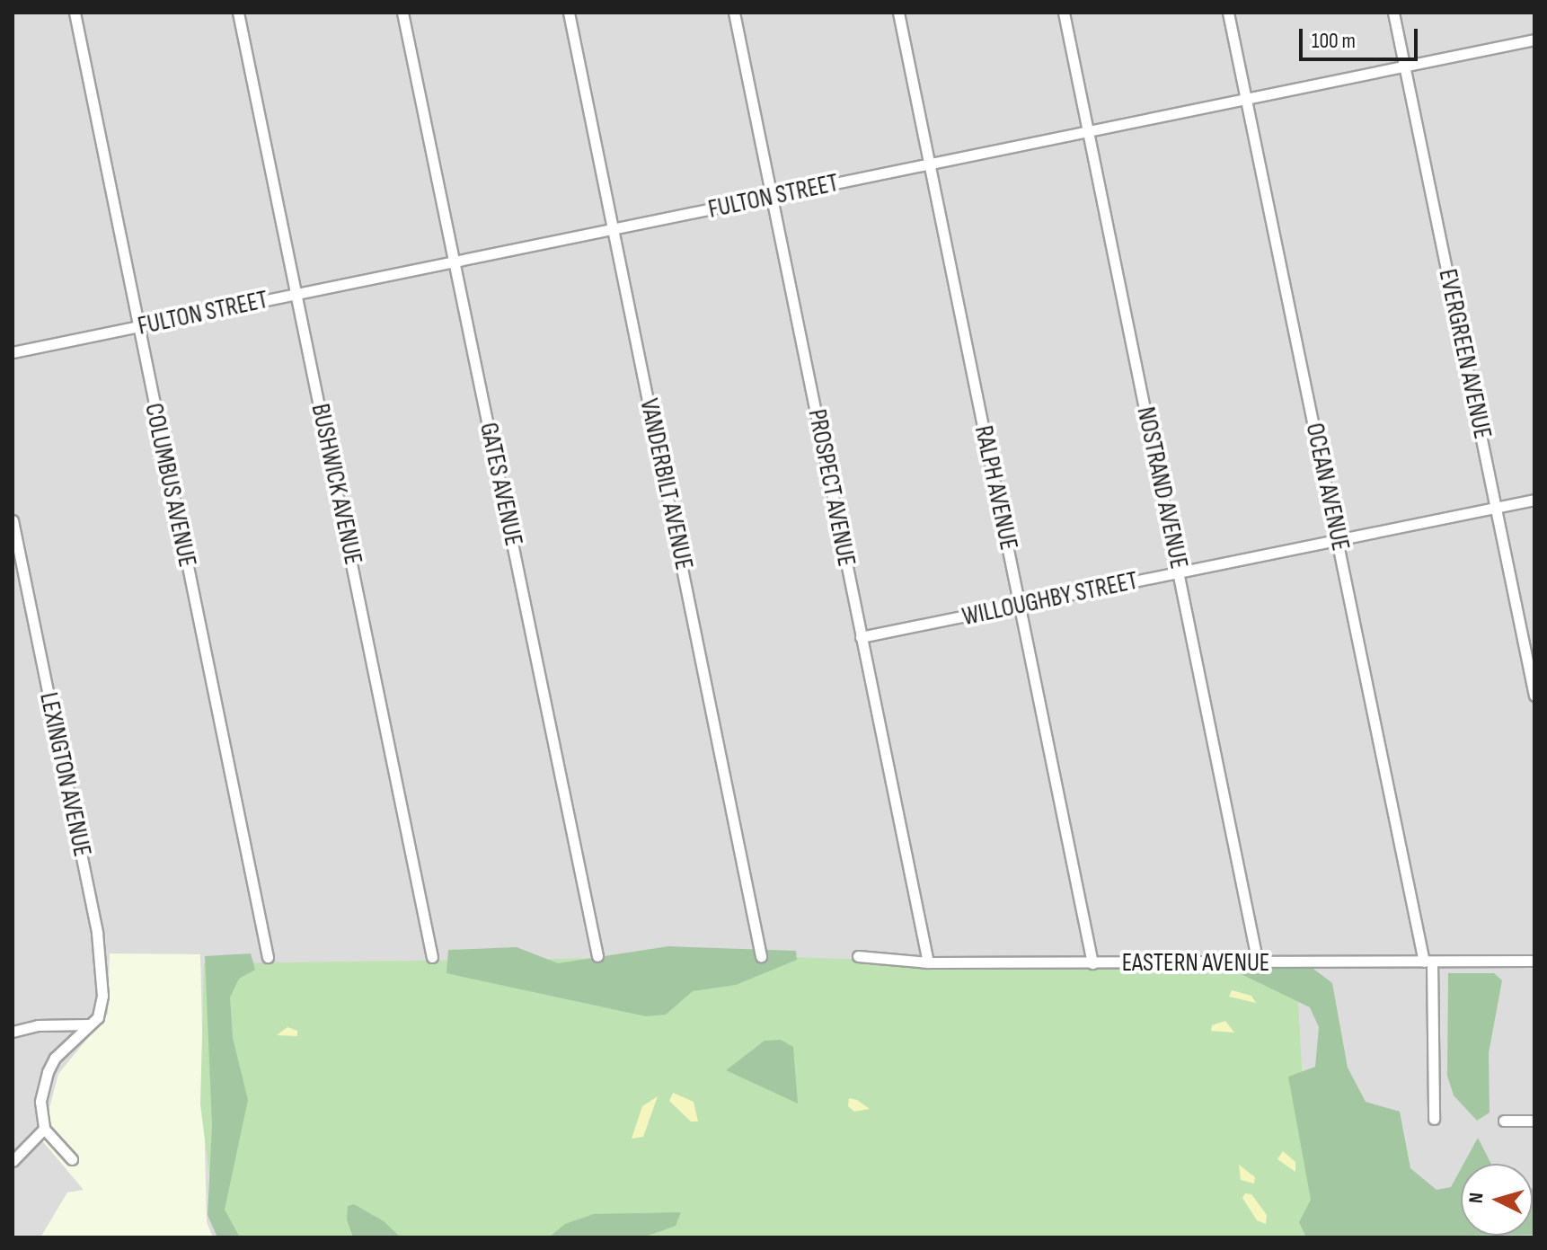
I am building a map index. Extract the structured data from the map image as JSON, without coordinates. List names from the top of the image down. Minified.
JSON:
{"streets":{"street":["FULTON STREET","EVERGREEN AVENUE","BUSHWICK AVENUE","GATES AVENUE","VANDERBILT AVENUE","COLUMBUS AVENUE","OCEAN AVENUE","PROSPECT AVENUE","RALPH AVENUE","NOSTRAND AVENUE","WILLOUGHBY STREET","LEXINGTON AVENUE","EASTERN AVENUE"]},"crossings":[["FULTON STREET","EVERGREEN AVENUE"],["FULTON STREET","BUSHWICK AVENUE"],["FULTON STREET","GATES AVENUE"],["FULTON STREET","VANDERBILT AVENUE"],["FULTON STREET","COLUMBUS AVENUE"],["FULTON STREET","OCEAN AVENUE"],["FULTON STREET","PROSPECT AVENUE"],["FULTON STREET","RALPH AVENUE"],["FULTON STREET","NOSTRAND AVENUE"],["EVERGREEN AVENUE","WILLOUGHBY STREET"],["OCEAN AVENUE","WILLOUGHBY STREET"],["OCEAN AVENUE","EASTERN AVENUE"],["PROSPECT AVENUE","WILLOUGHBY STREET"],["PROSPECT AVENUE","EASTERN AVENUE"],["RALPH AVENUE","WILLOUGHBY STREET"],["RALPH AVENUE","EASTERN AVENUE"],["NOSTRAND AVENUE","WILLOUGHBY STREET"],["NOSTRAND AVENUE","EASTERN AVENUE"]],"scale_bar":"100 m","north":"left"}
